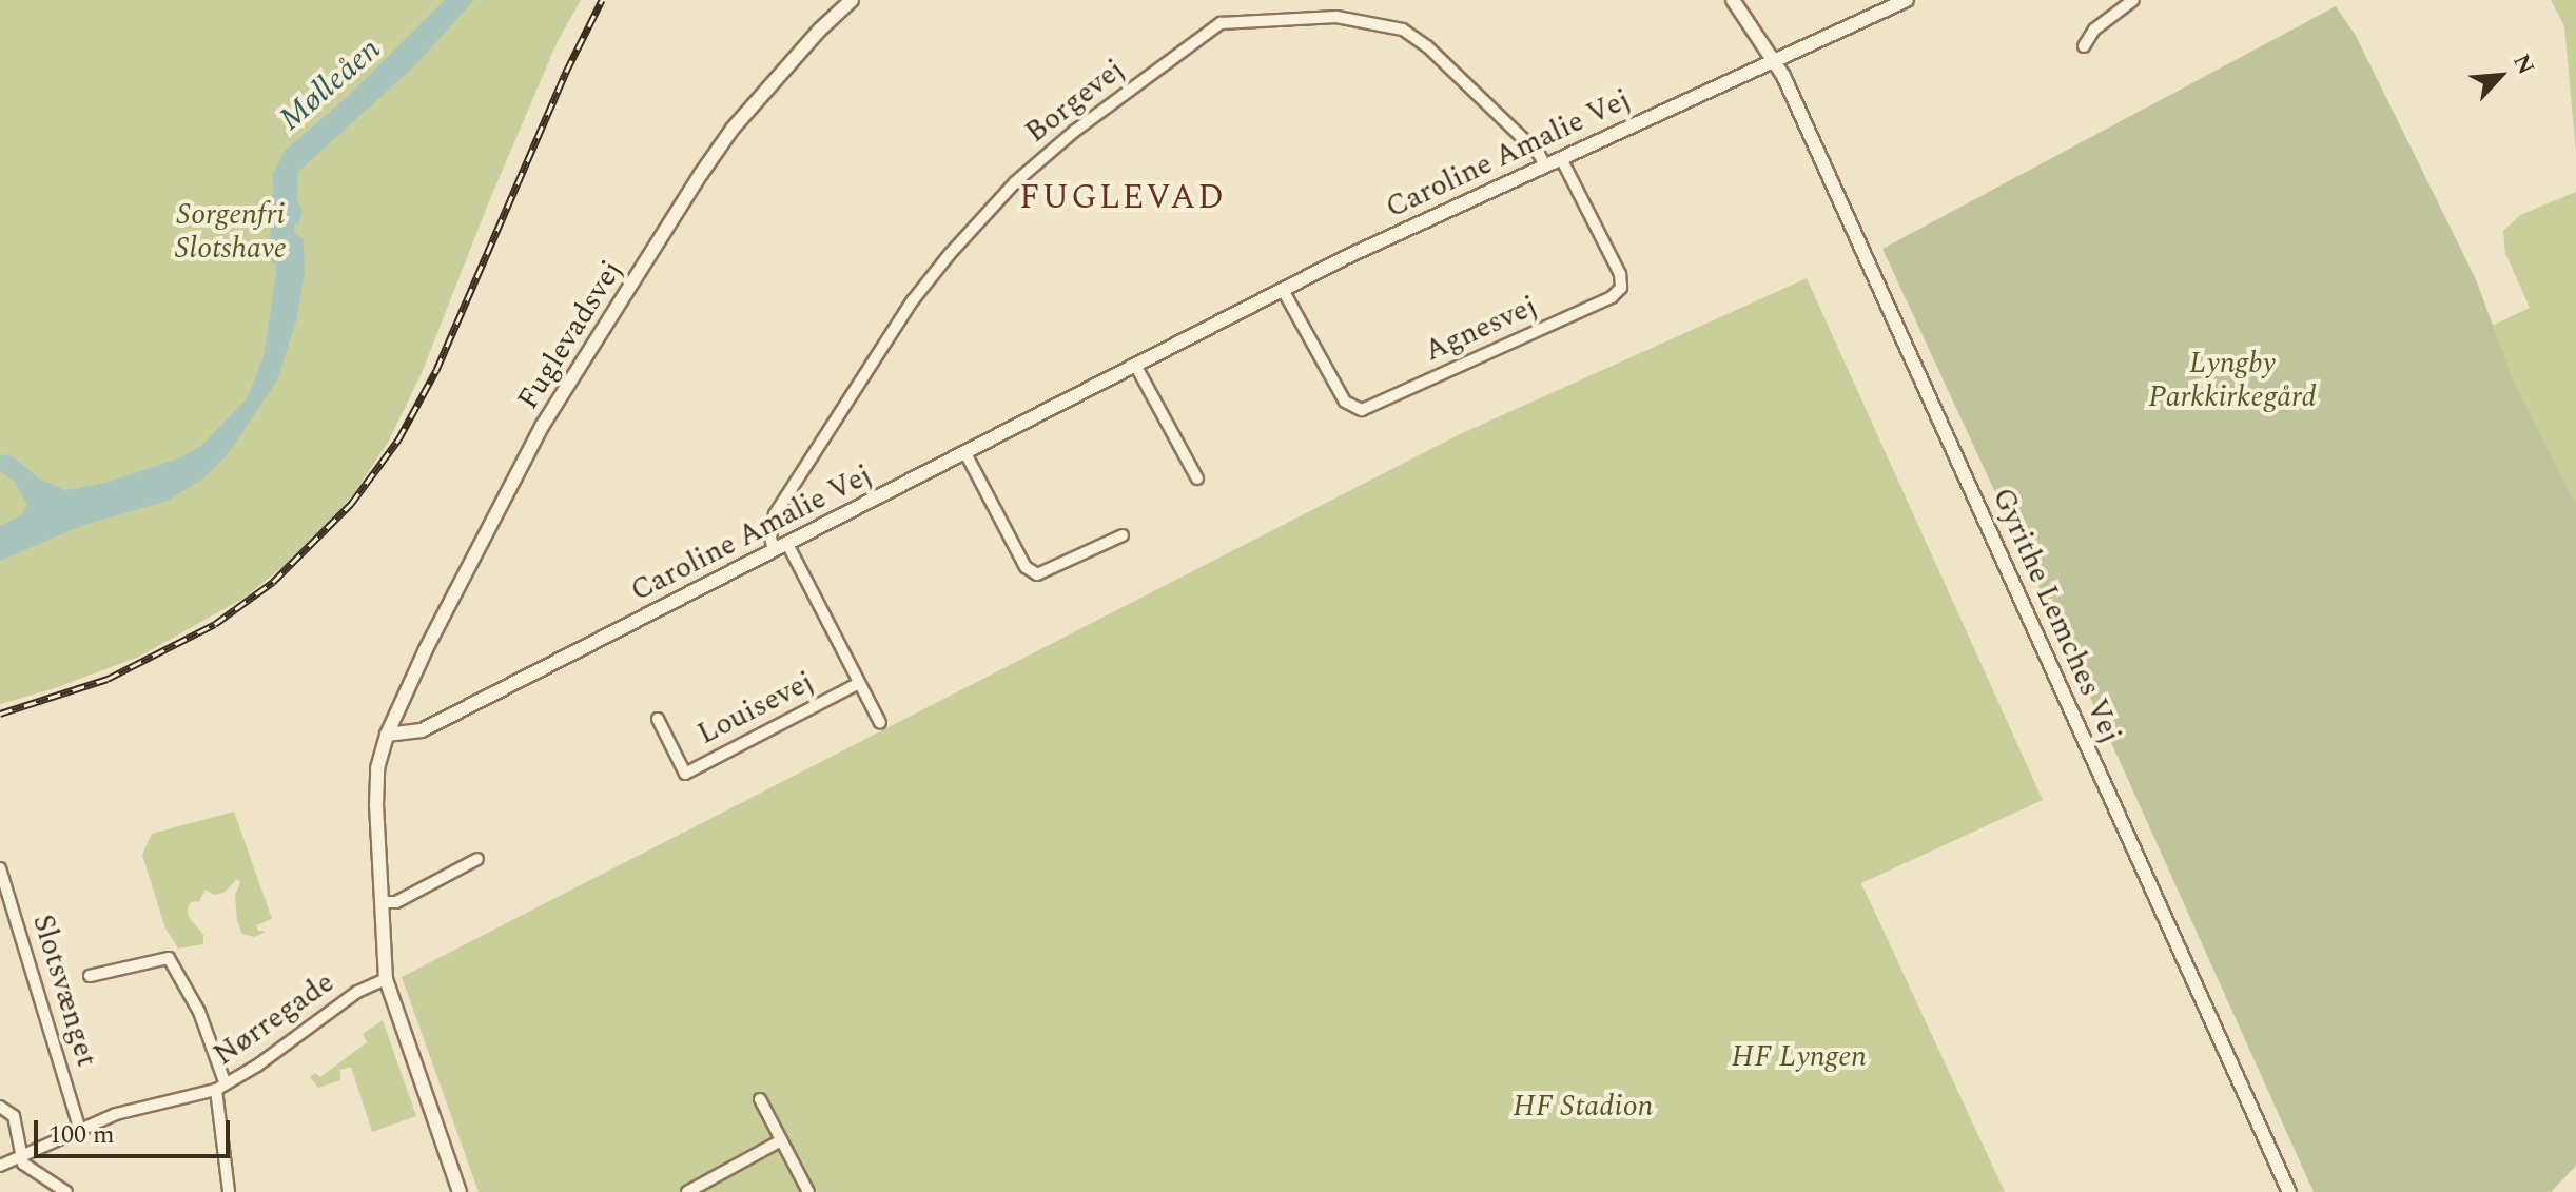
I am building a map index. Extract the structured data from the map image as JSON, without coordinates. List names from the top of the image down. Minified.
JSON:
{"streets":{"street":["Borgevej","Caroline Amalie Vej","Agnesvej","Fuglevadsvej","Gyrithe Lemches Vej","Louisevej","Slotsvænget","Nørregade"]},"crossings":[["Borgevej","Caroline Amalie Vej"],["Caroline Amalie Vej","Agnesvej"],["Caroline Amalie Vej","Fuglevadsvej"],["Caroline Amalie Vej","Gyrithe Lemches Vej"],["Fuglevadsvej","Nørregade"],["Slotsvænget","Nørregade"]],"districts":["FUGLEVAD"],"water":["Mølleåen"],"parks":["Sorgenfri Slotshave","Lyngby Parkkirkegård","HF Lyngen","HF Stadion"],"scale_bar":"100 m","north":"top right"}
